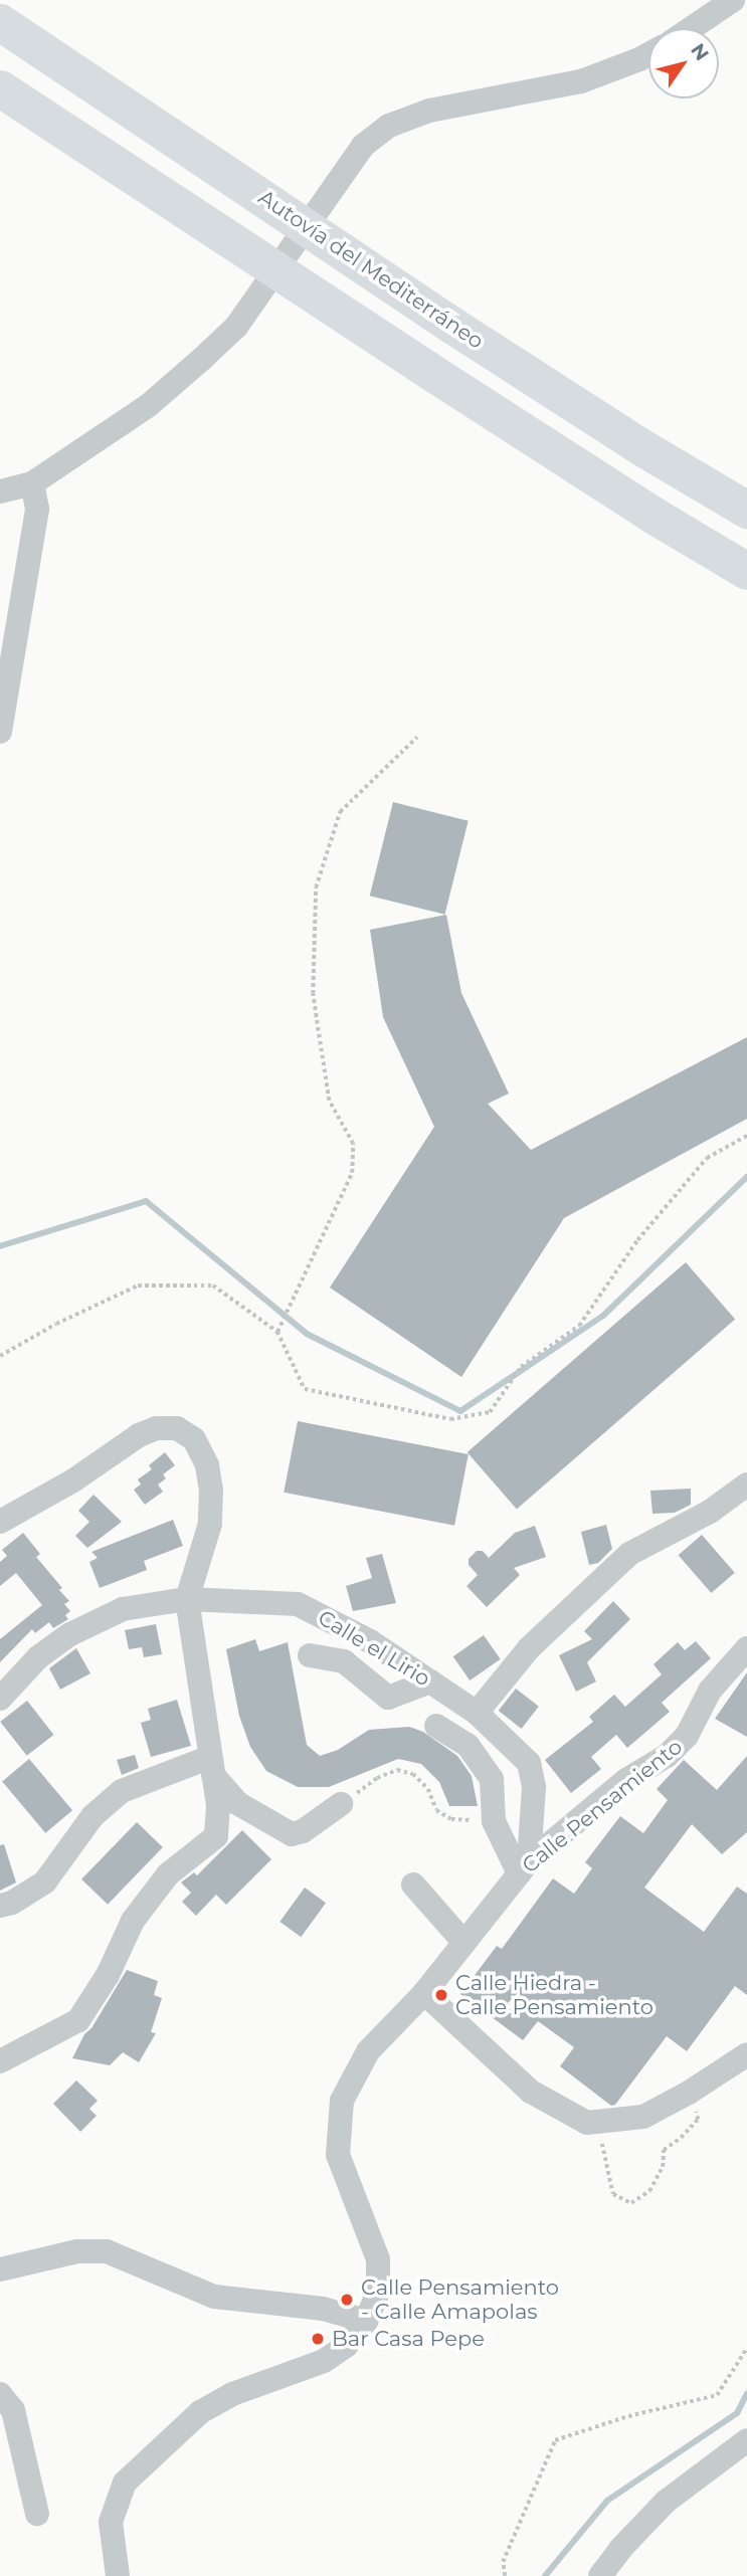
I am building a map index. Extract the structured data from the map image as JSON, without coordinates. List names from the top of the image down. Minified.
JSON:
{"streets":{"highway":["Autovía del Mediterráneo"],"street":["Calle el Lirio","Calle Pensamiento"]},"crossings":[["Calle el Lirio","Calle Pensamiento"]],"places":["Calle Hiedra - Calle Pensamiento","Calle Pensamiento - Calle Amapolas","Bar Casa Pepe"],"north":"top right"}
